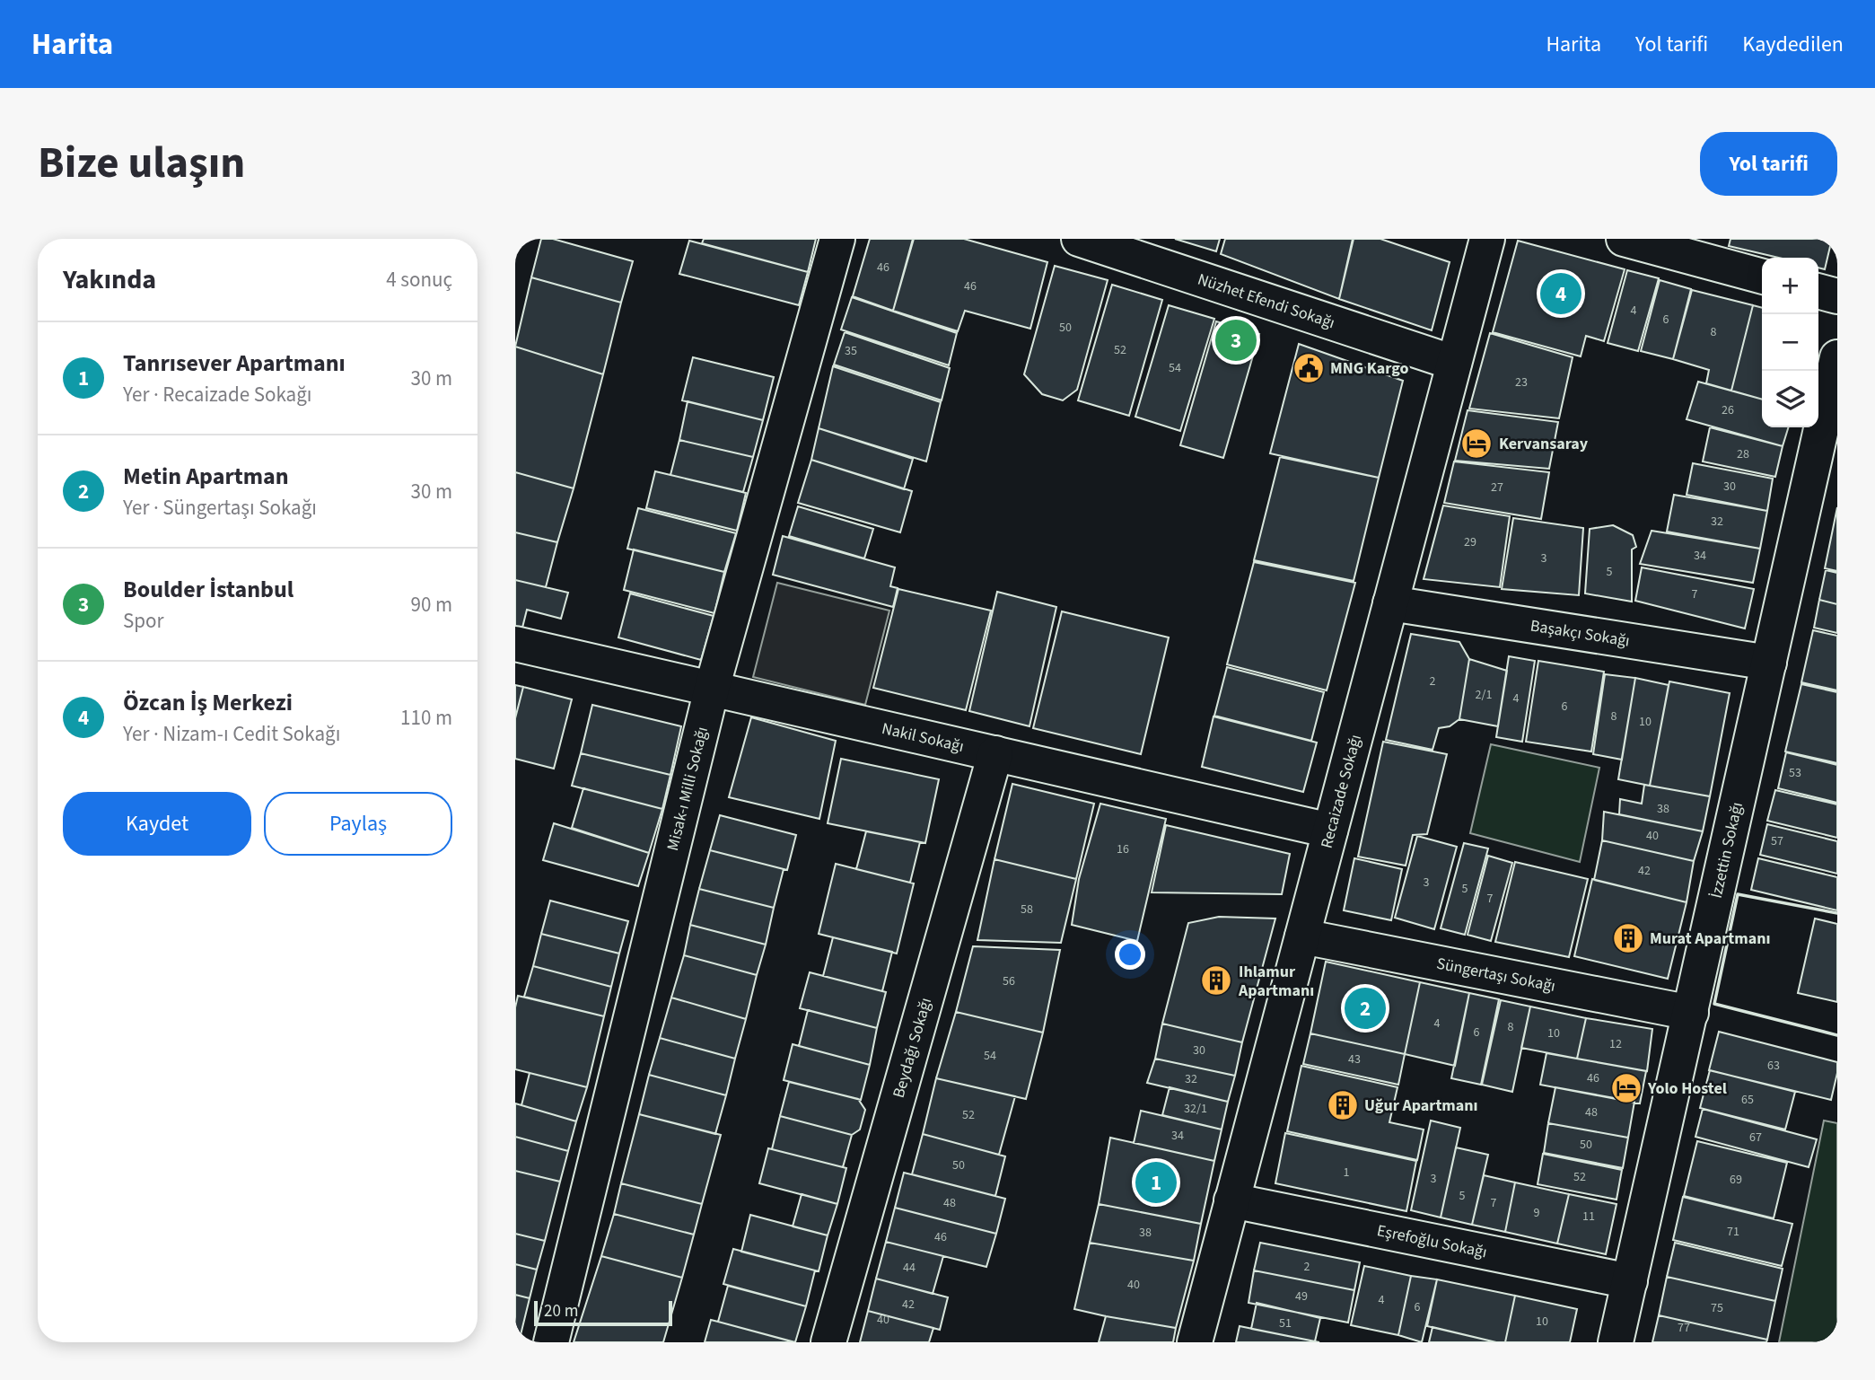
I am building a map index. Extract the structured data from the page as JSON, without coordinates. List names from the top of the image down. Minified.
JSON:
{"streets":{"street":["Nüzhet Efendi Sokağı","Başakçı Sokağı","Nakil Sokağı","Misak-ı Milli Sokağı","Recaizade Sokağı","İzzettin Sokağı","Süngertaşı Sokağı","Beydağı Sokağı","Eşrefoğlu Sokağı"]},"crossings":[["Nüzhet Efendi Sokağı","Recaizade Sokağı"],["Başakçı Sokağı","Recaizade Sokağı"],["Başakçı Sokağı","İzzettin Sokağı"],["Nakil Sokağı","Misak-ı Milli Sokağı"],["Nakil Sokağı","Recaizade Sokağı"],["Nakil Sokağı","Beydağı Sokağı"],["Recaizade Sokağı","Süngertaşı Sokağı"],["Recaizade Sokağı","Eşrefoğlu Sokağı"],["İzzettin Sokağı","Süngertaşı Sokağı"],["İzzettin Sokağı","Eşrefoğlu Sokağı"]],"places":{"public building":["MNG Kargo"],"hotel":["Kervansaray","Yolo Hostel"],"building":["Murat Apartmanı","Ihlamur Apartmanı","Uğur Apartmanı"]},"house_numbers":["46","46","4","6","50","8","52","35","54","23","26","28","30","27","32","29","34","3","5","7","2","2/1","4","6","8","10","53","38","40","57","16","42","3","5","7","58","56","4","8","6","10","12","30","54","43","63","46","32","65","32/1","48","52","34","67","50","50","1","52","3","69","5","48","7","9","11","71","38","46","2","44","40","49","4","42","6","75","40","10","51","77"],"scale_bar":"20 m","page":{"header":"Harita","nav":["Harita","Yol tarifi","Kaydedilen"],"title":"Bize ulaşın","buttons":["Yol tarifi",["Kaydet","Paylaş"]],"heading":["Yakında","4 sonuç"],"map_buttons":["+","−"],"pins":["4","3","2","1"],"list":[{"mark":"1","name":"Tanrısever Apartmanı","note":"Yer · Recaizade Sokağı","value":"30 m"},{"mark":"2","name":"Metin Apartman","note":"Yer · Süngertaşı Sokağı","value":"30 m"},{"mark":"3","name":"Boulder İstanbul","note":"Spor","value":"90 m"},{"mark":"4","name":"Özcan İş Merkezi","note":"Yer · Nizam-ı Cedit Sokağı","value":"110 m"}],"scale":"20 m"}}
